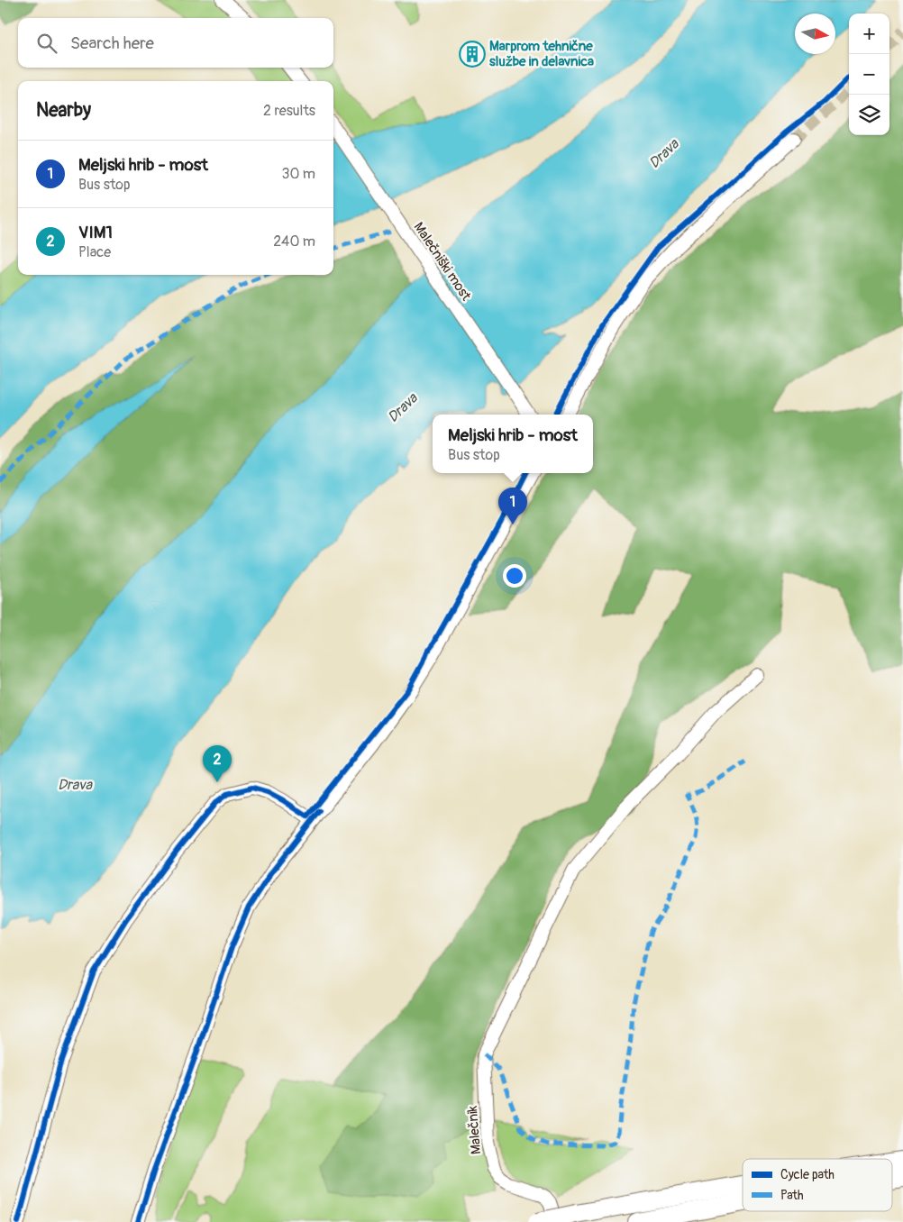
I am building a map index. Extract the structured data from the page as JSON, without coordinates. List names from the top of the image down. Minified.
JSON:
{"streets":{"street":["Malečniški most","Malečnik"]},"water":["Drava"],"places":{"building":["Marprom tehnične službe in delavnica"]},"legend":["Cycle path","Path"],"north":"right","page":{"map_buttons":["+","−"],"search":"Search here","heading":["Nearby","2 results"],"list":[{"mark":"1","name":"Meljski hrib - most","note":"Bus stop","value":"30 m"},{"mark":"2","name":"VIM1","note":"Place","value":"240 m"}],"popup":["Meljski hrib - most","Bus stop"],"pins":["1","2"]}}
